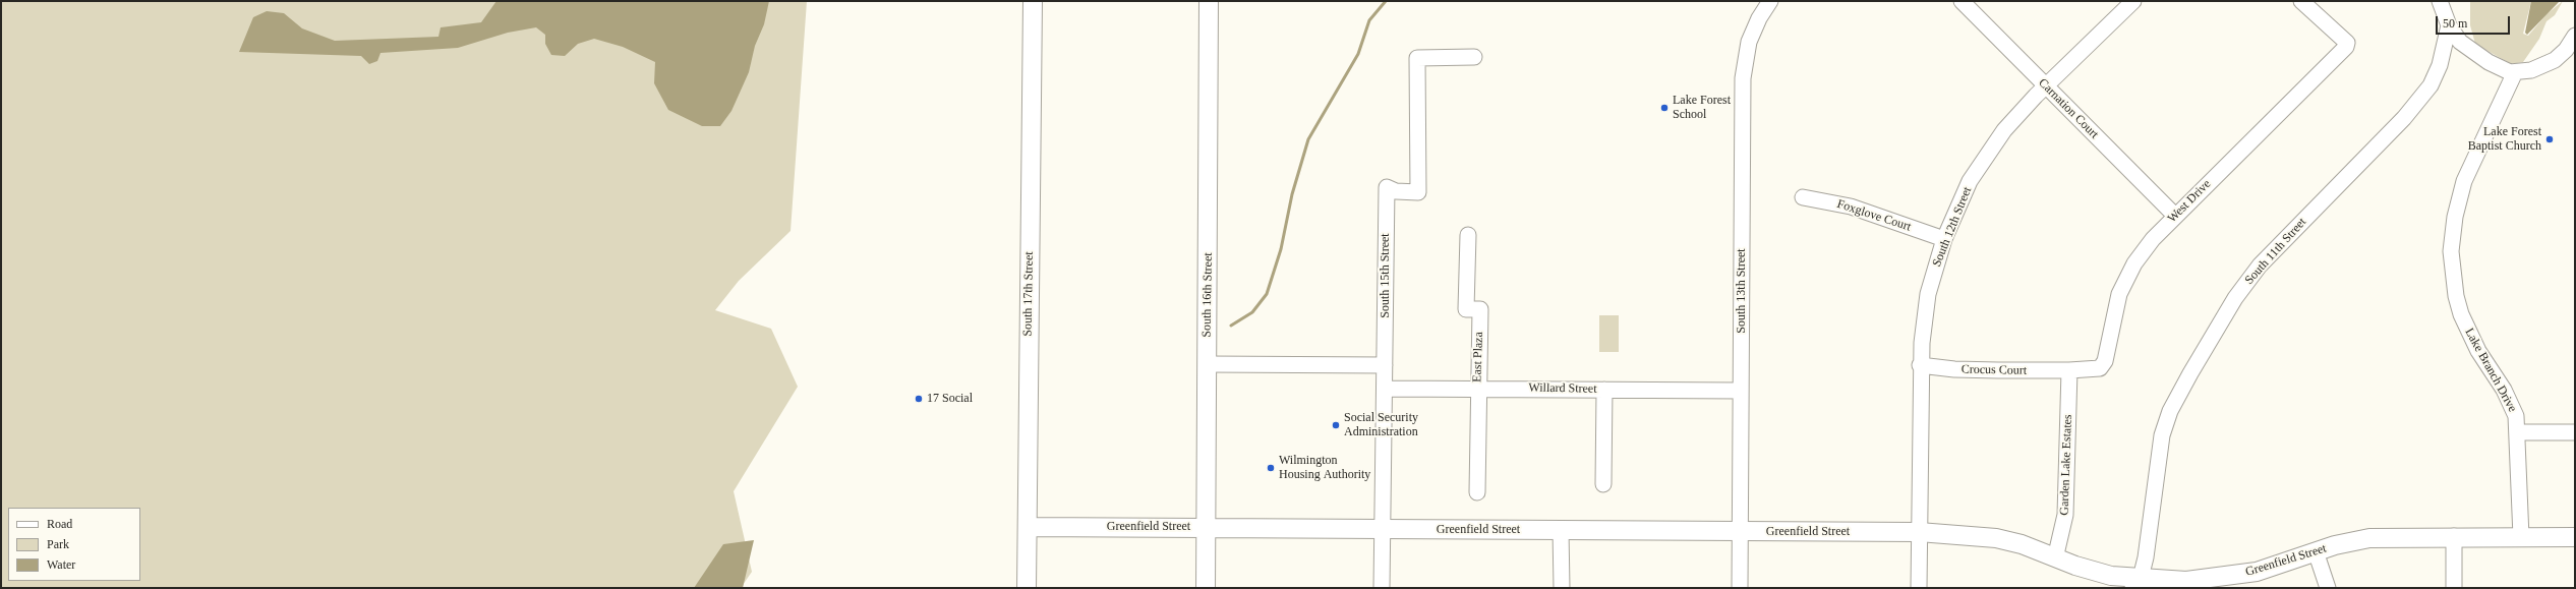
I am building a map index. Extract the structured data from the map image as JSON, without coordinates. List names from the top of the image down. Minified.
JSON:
{"streets":{"main road":["South 17th Street","South 16th Street","Greenfield Street"],"street":["Carnation Court","West Drive","Foxglove Court","South 12th Street","South 11th Street","South 15th Street","South 13th Street","East Plaza","Crocus Court","Lake Branch Drive","Willard Street","Garden Lake Estates"]},"crossings":[["Carnation Court","West Drive"],["Carnation Court","South 12th Street"],["West Drive","Crocus Court"],["West Drive","Garden Lake Estates"],["Foxglove Court","South 12th Street"],["South 12th Street","Crocus Court"],["South 12th Street","Greenfield Street"],["South 11th Street","Greenfield Street"],["South 15th Street","Willard Street"],["South 15th Street","Greenfield Street"],["South 13th Street","Willard Street"],["South 13th Street","Greenfield Street"],["South 17th Street","Greenfield Street"],["South 16th Street","Greenfield Street"],["East Plaza","Willard Street"],["Crocus Court","Garden Lake Estates"],["Lake Branch Drive","Greenfield Street"],["Garden Lake Estates","Greenfield Street"]],"places":["Lake Forest School","Lake Forest Baptist Church","17 Social","Social Security Administration","Wilmington Housing Authority"],"legend":["Road","Park","Water"],"scale_bar":"50 m"}
